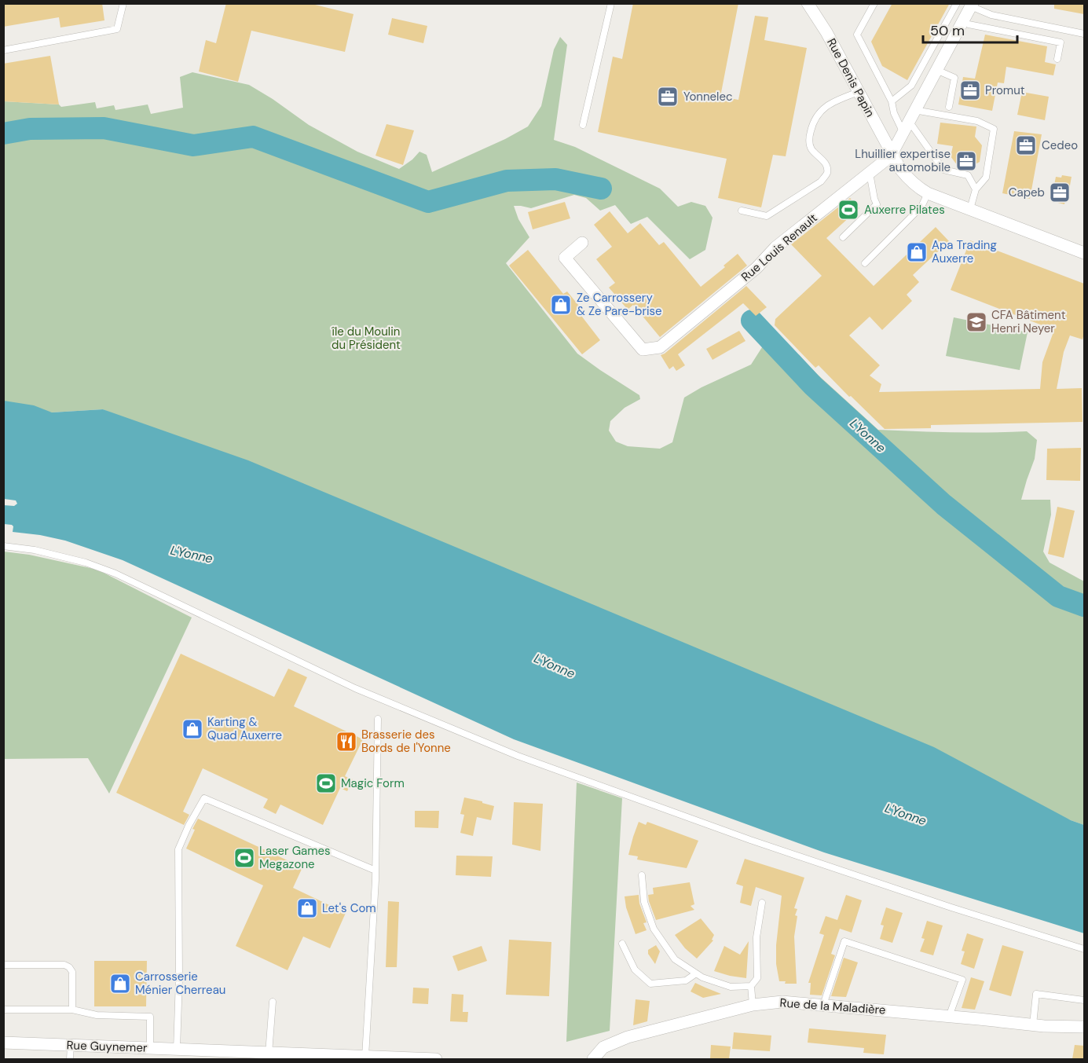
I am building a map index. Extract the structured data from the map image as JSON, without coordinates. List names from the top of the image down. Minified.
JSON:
{"streets":{"street":["Rue Denis Papin","Rue Louis Renault","Rue de la Maladière","Rue Guynemer"]},"crossings":[["Rue Denis Papin","Rue Louis Renault"]],"water":["L'Yonne"],"parks":["île du Moulin du Président"],"places":{"office":["Promut","Yonnelec","Cedeo","Lhuillier expertise automobile","Capeb"],"sports":["Auxerre Pilates","Magic Form","Laser Games Megazone"],"shop":["Apa Trading Auxerre","Ze Carrossery & Ze Pare-brise","Karting & Quad Auxerre","Let's Com","Carrosserie Ménier Cherreau"],"school or university":["CFA Bâtiment Henri Neyer"],"restaurant":["Brasserie des Bords de l'Yonne"]},"scale_bar":"50 m"}
